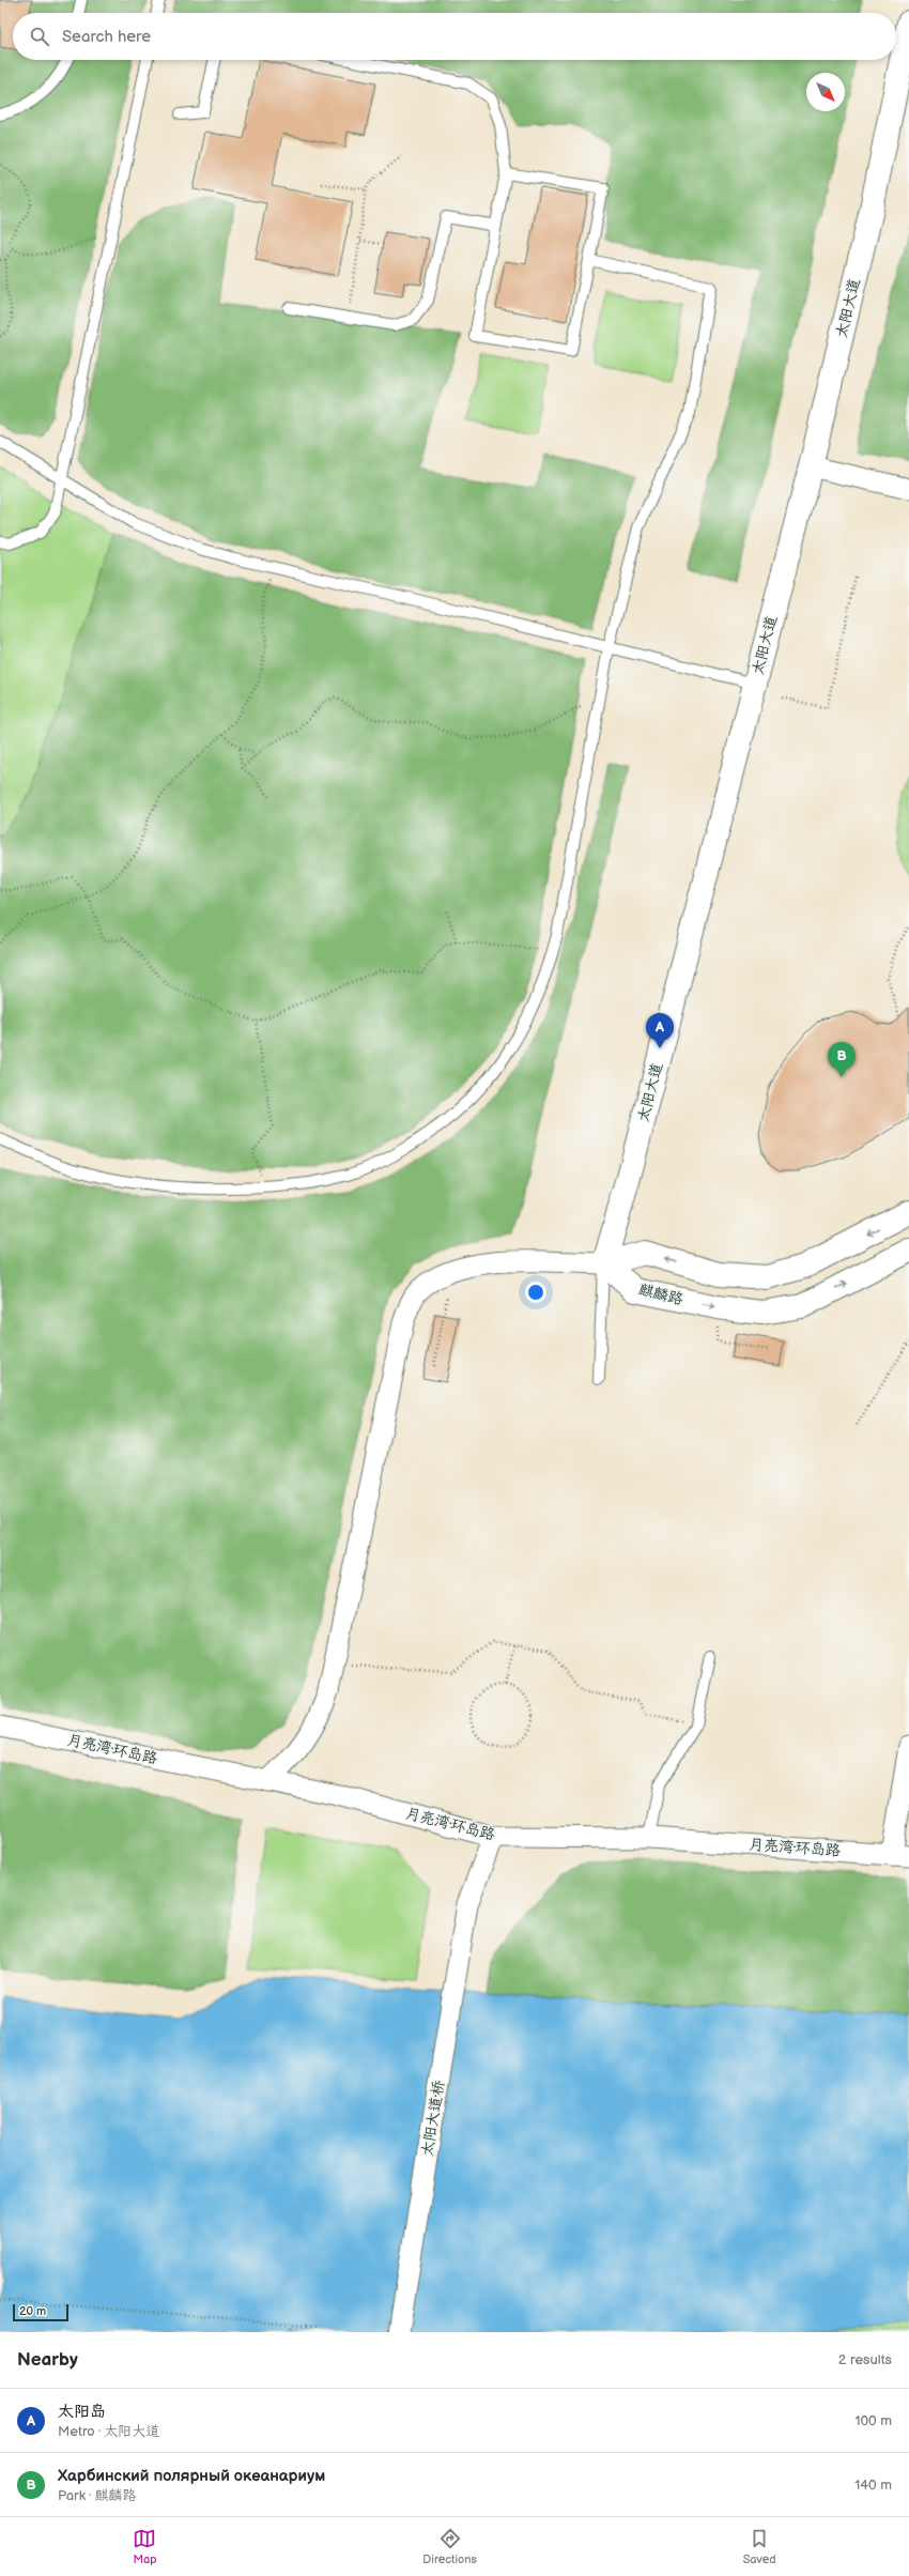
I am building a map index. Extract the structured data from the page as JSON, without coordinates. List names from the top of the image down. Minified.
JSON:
{"streets":{"main road":["太阳大道","麒麟路"],"street":["月亮湾·环岛路","太阳大道·桥"]},"crossings":[["太阳大道","麒麟路"],["月亮湾·环岛路","太阳大道·桥"]],"scale_bar":"20 m","north":"bottom right","page":{"search":"Search here","pins":["A","B"],"scale":"20 m","heading":["Nearby","2 results"],"list":[{"mark":"A","name":"太阳岛","note":"Metro · 太阳大道","value":"100 m"},{"mark":"B","name":"Харбинский полярный океанариум","note":"Park · 麒麟路","value":"140 m"}],"nav":["Map","Directions","Saved"]}}
